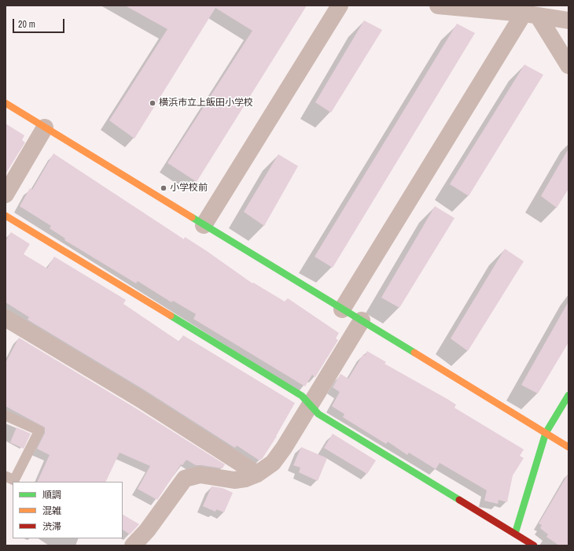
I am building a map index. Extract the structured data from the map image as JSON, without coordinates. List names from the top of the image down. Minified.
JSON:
{"places":["横浜市立上飯田小学校","小学校前"],"legend":["順調","混雑","渋滞"],"scale_bar":"20 m"}
